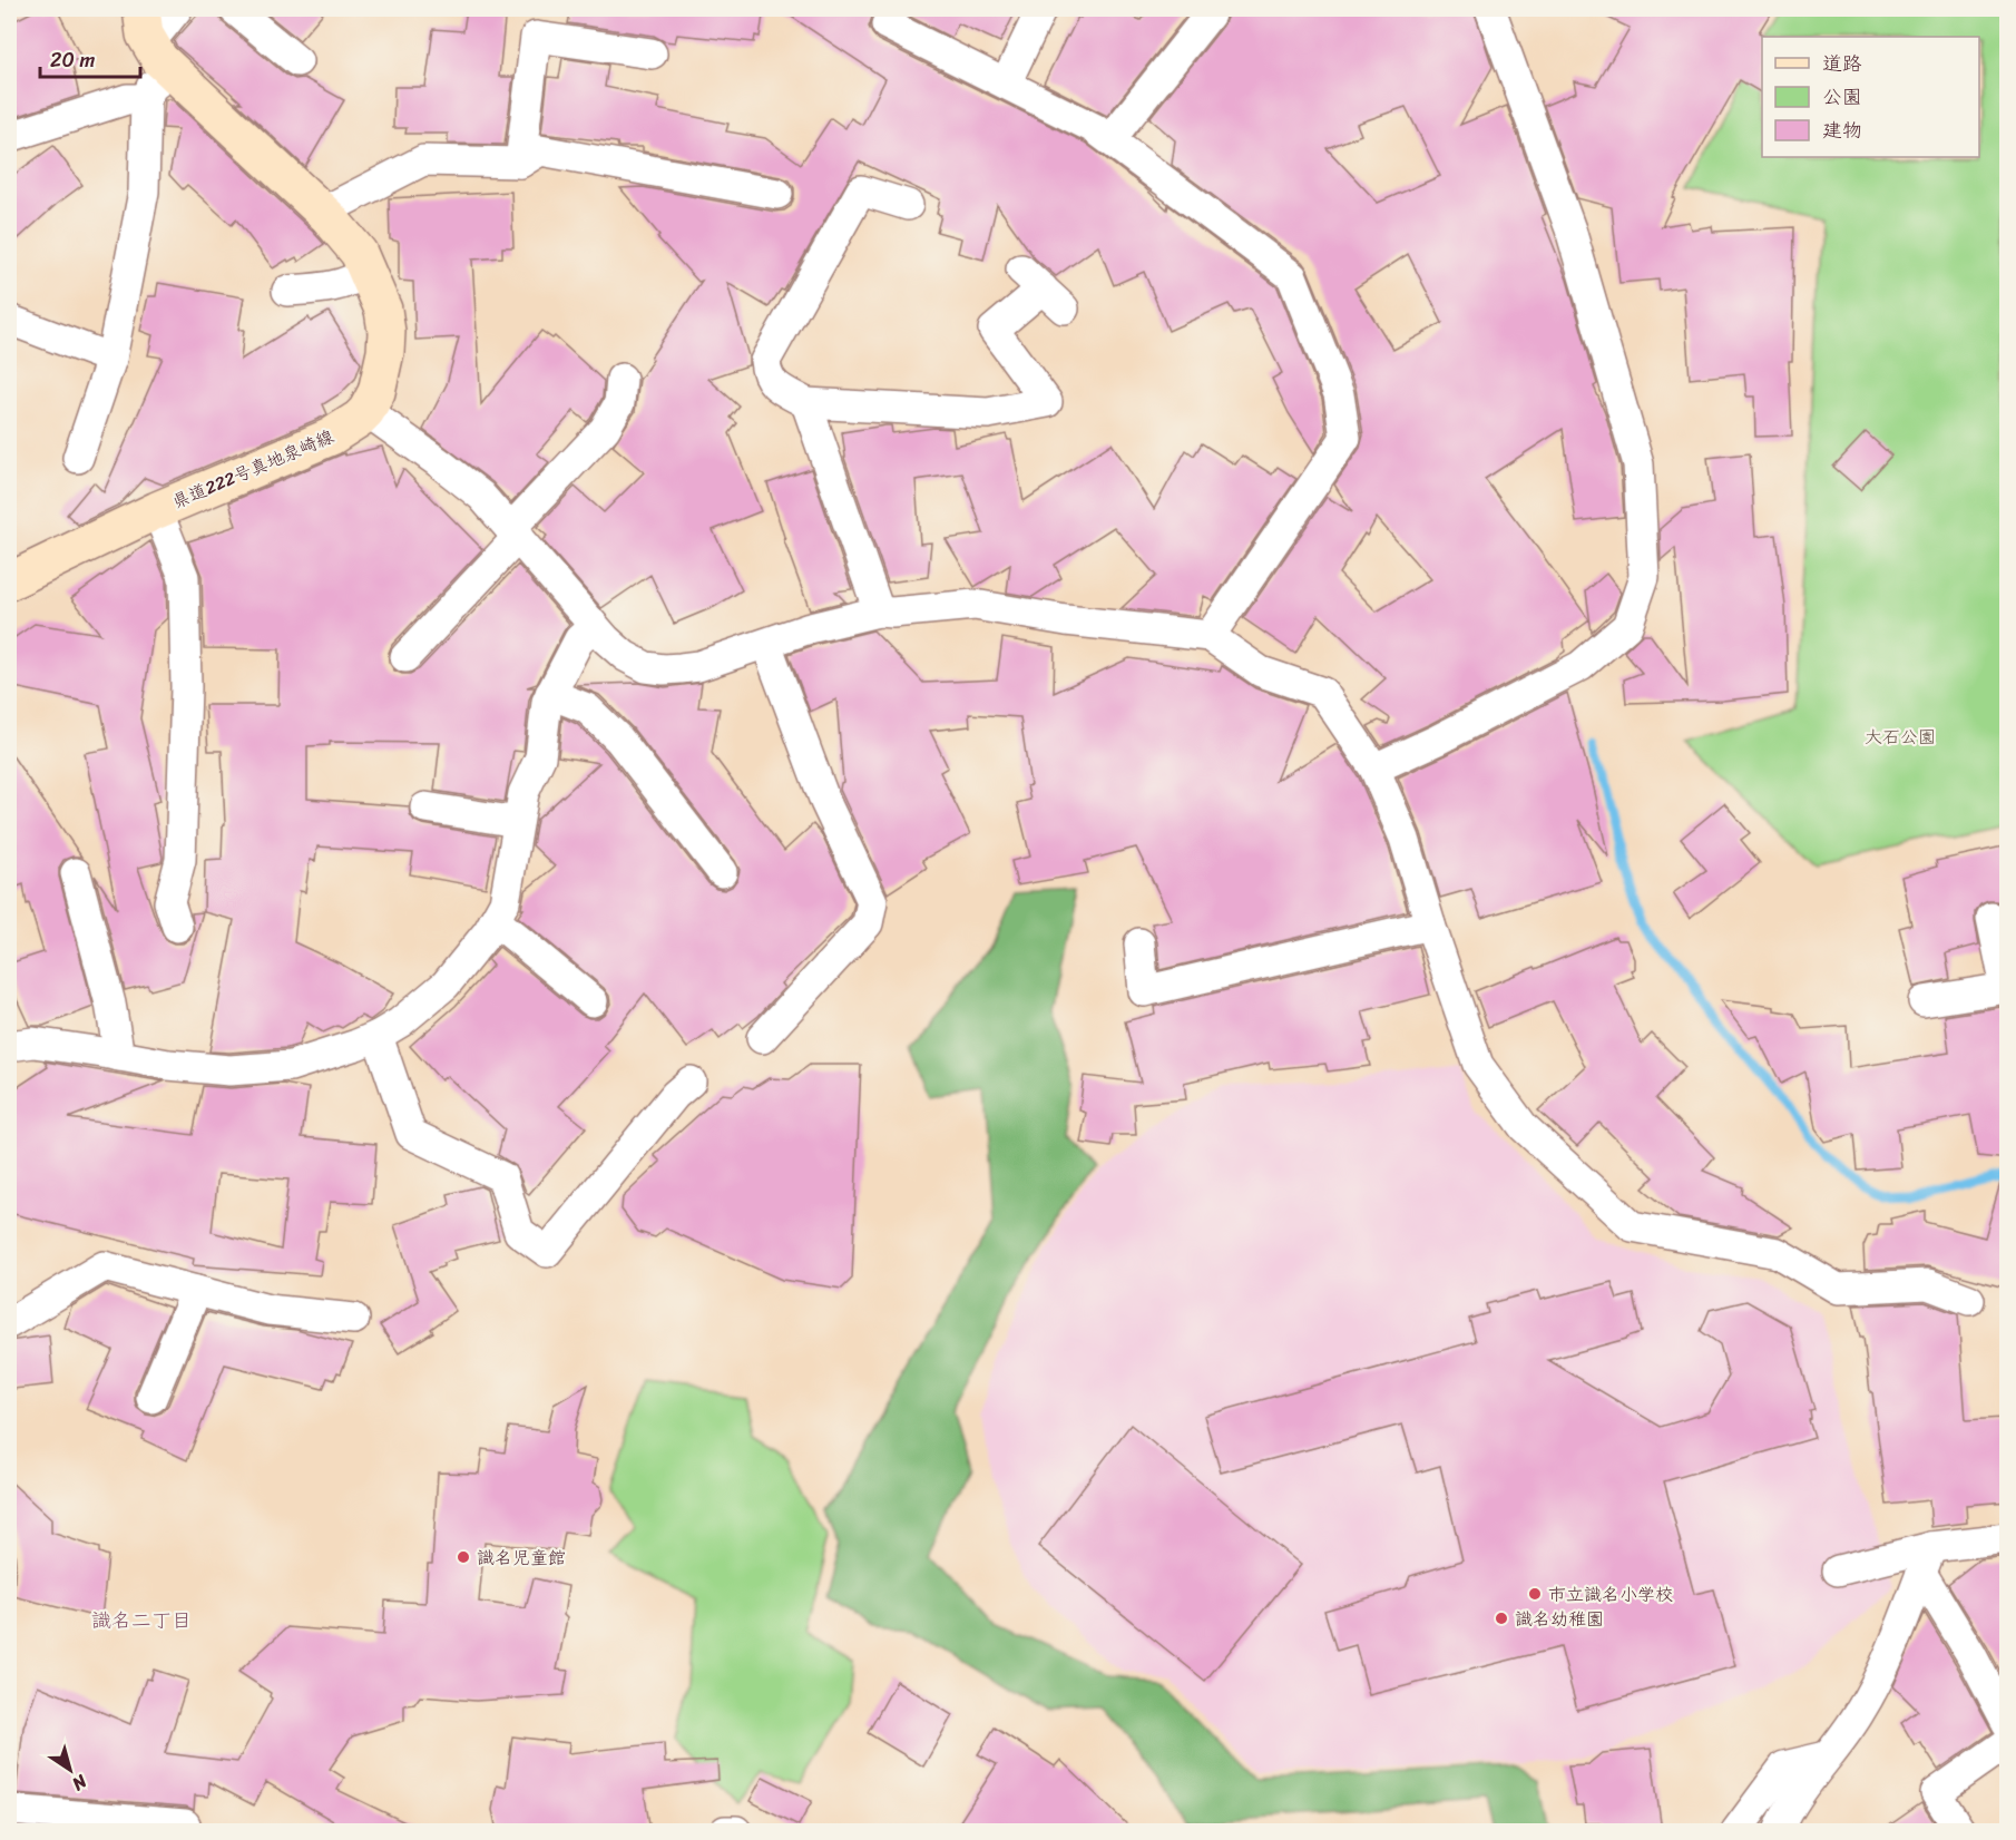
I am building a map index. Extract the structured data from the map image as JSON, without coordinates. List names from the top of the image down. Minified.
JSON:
{"streets":{"main road":["県道222号真地泉崎線"]},"districts":["識名二丁目"],"parks":["大石公園"],"places":["識名児童館","市立識名小学校","識名幼稚園"],"legend":["道路","公園","建物"],"scale_bar":"20 m","north":"bottom right"}
